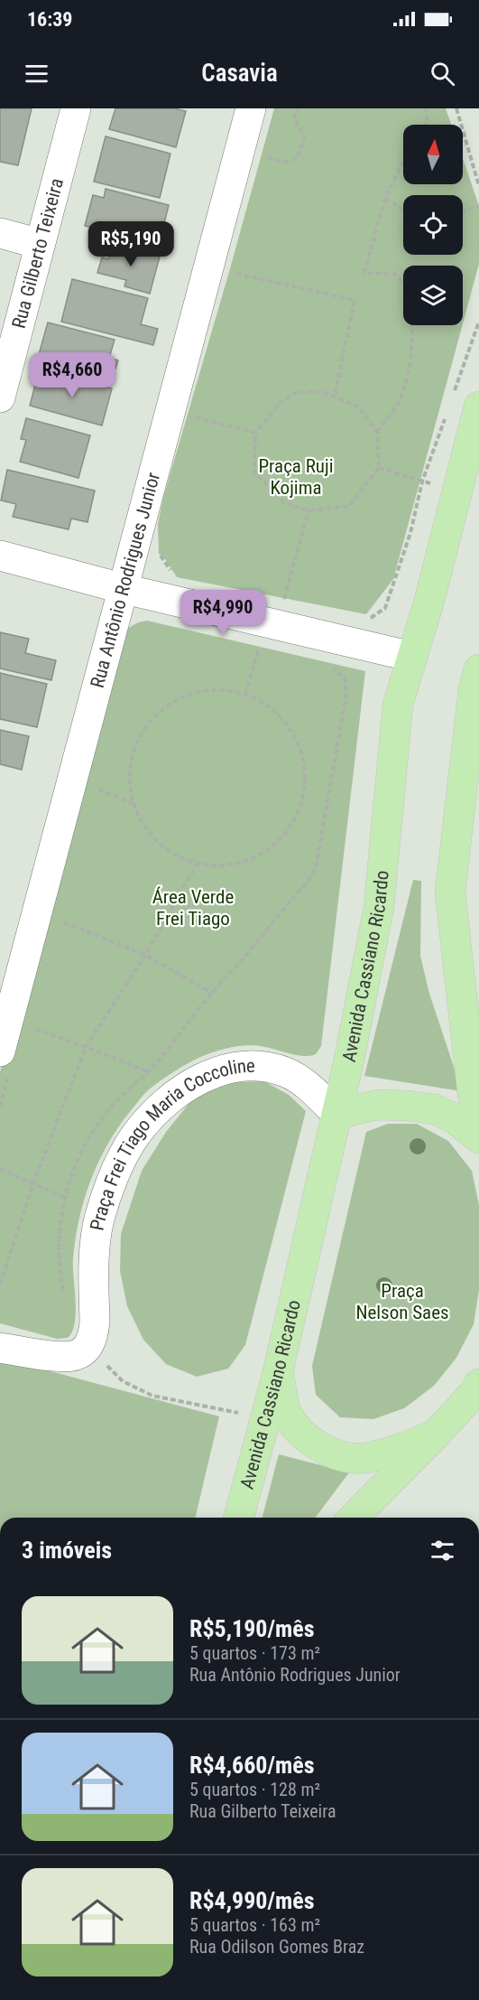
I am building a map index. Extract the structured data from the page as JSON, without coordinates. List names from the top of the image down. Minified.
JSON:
{"streets":{"main road":["Avenida Cassiano Ricardo"],"street":["Rua Gilberto Teixeira","Rua Antônio Rodrigues Junior","Praça Frei Tiago Maria Coccoline"]},"crossings":[["Avenida Cassiano Ricardo","Praça Frei Tiago Maria Coccoline"]],"parks":["Praça Ruji Kojima","Área Verde Frei Tiago","Praça Nelson Saes"],"north":"top","page":{"status":"16:39","header":"Casavia","price":["R$5,190","R$4,660","R$4,990"],"heading":"3 imóveis","list":[{"name":"R$5,190/mês","note":"5 quartos · 173 m² · Rua Antônio Rodrigues Junior"},{"name":"R$4,660/mês","note":"5 quartos · 128 m² · Rua Gilberto Teixeira"},{"name":"R$4,990/mês","note":"5 quartos · 163 m² · Rua Odilson Gomes Braz"}]}}
